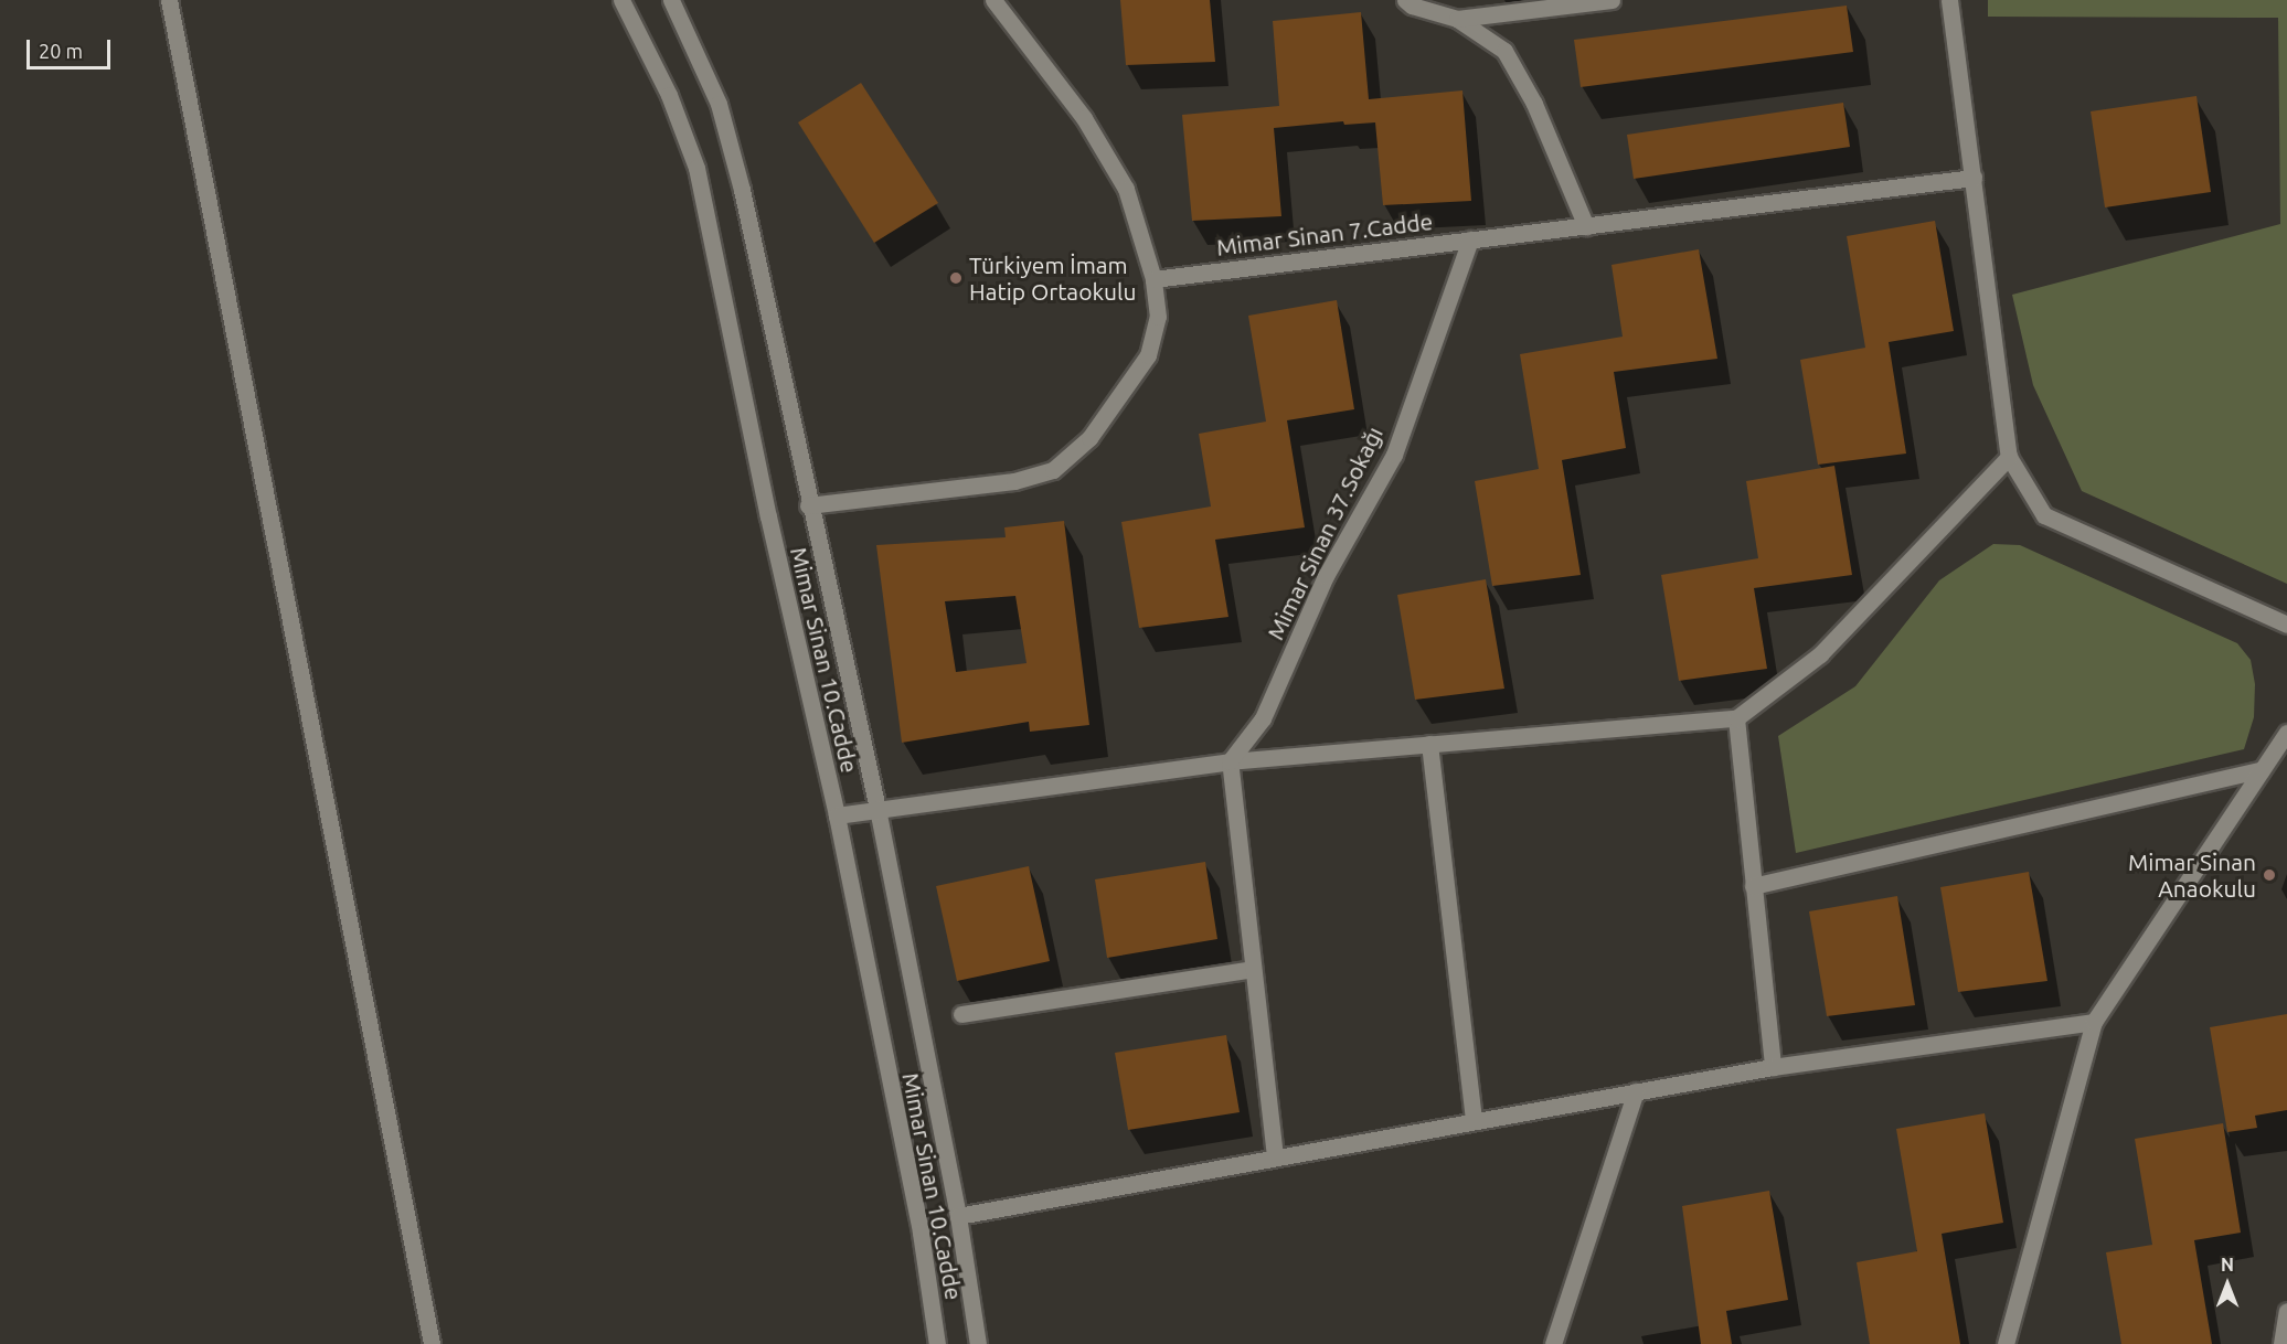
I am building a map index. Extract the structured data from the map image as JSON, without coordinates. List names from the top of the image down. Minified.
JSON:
{"streets":{"street":["Mimar Sinan 7.Cadde","Mimar Sinan 37.Sokağı","Mimar Sinan 10.Cadde"]},"crossings":[["Mimar Sinan 7.Cadde","Mimar Sinan 37.Sokağı"]],"places":["Türkiyem İmam Hatip Ortaokulu","Mimar Sinan Anaokulu"],"scale_bar":"20 m","north":"top"}
